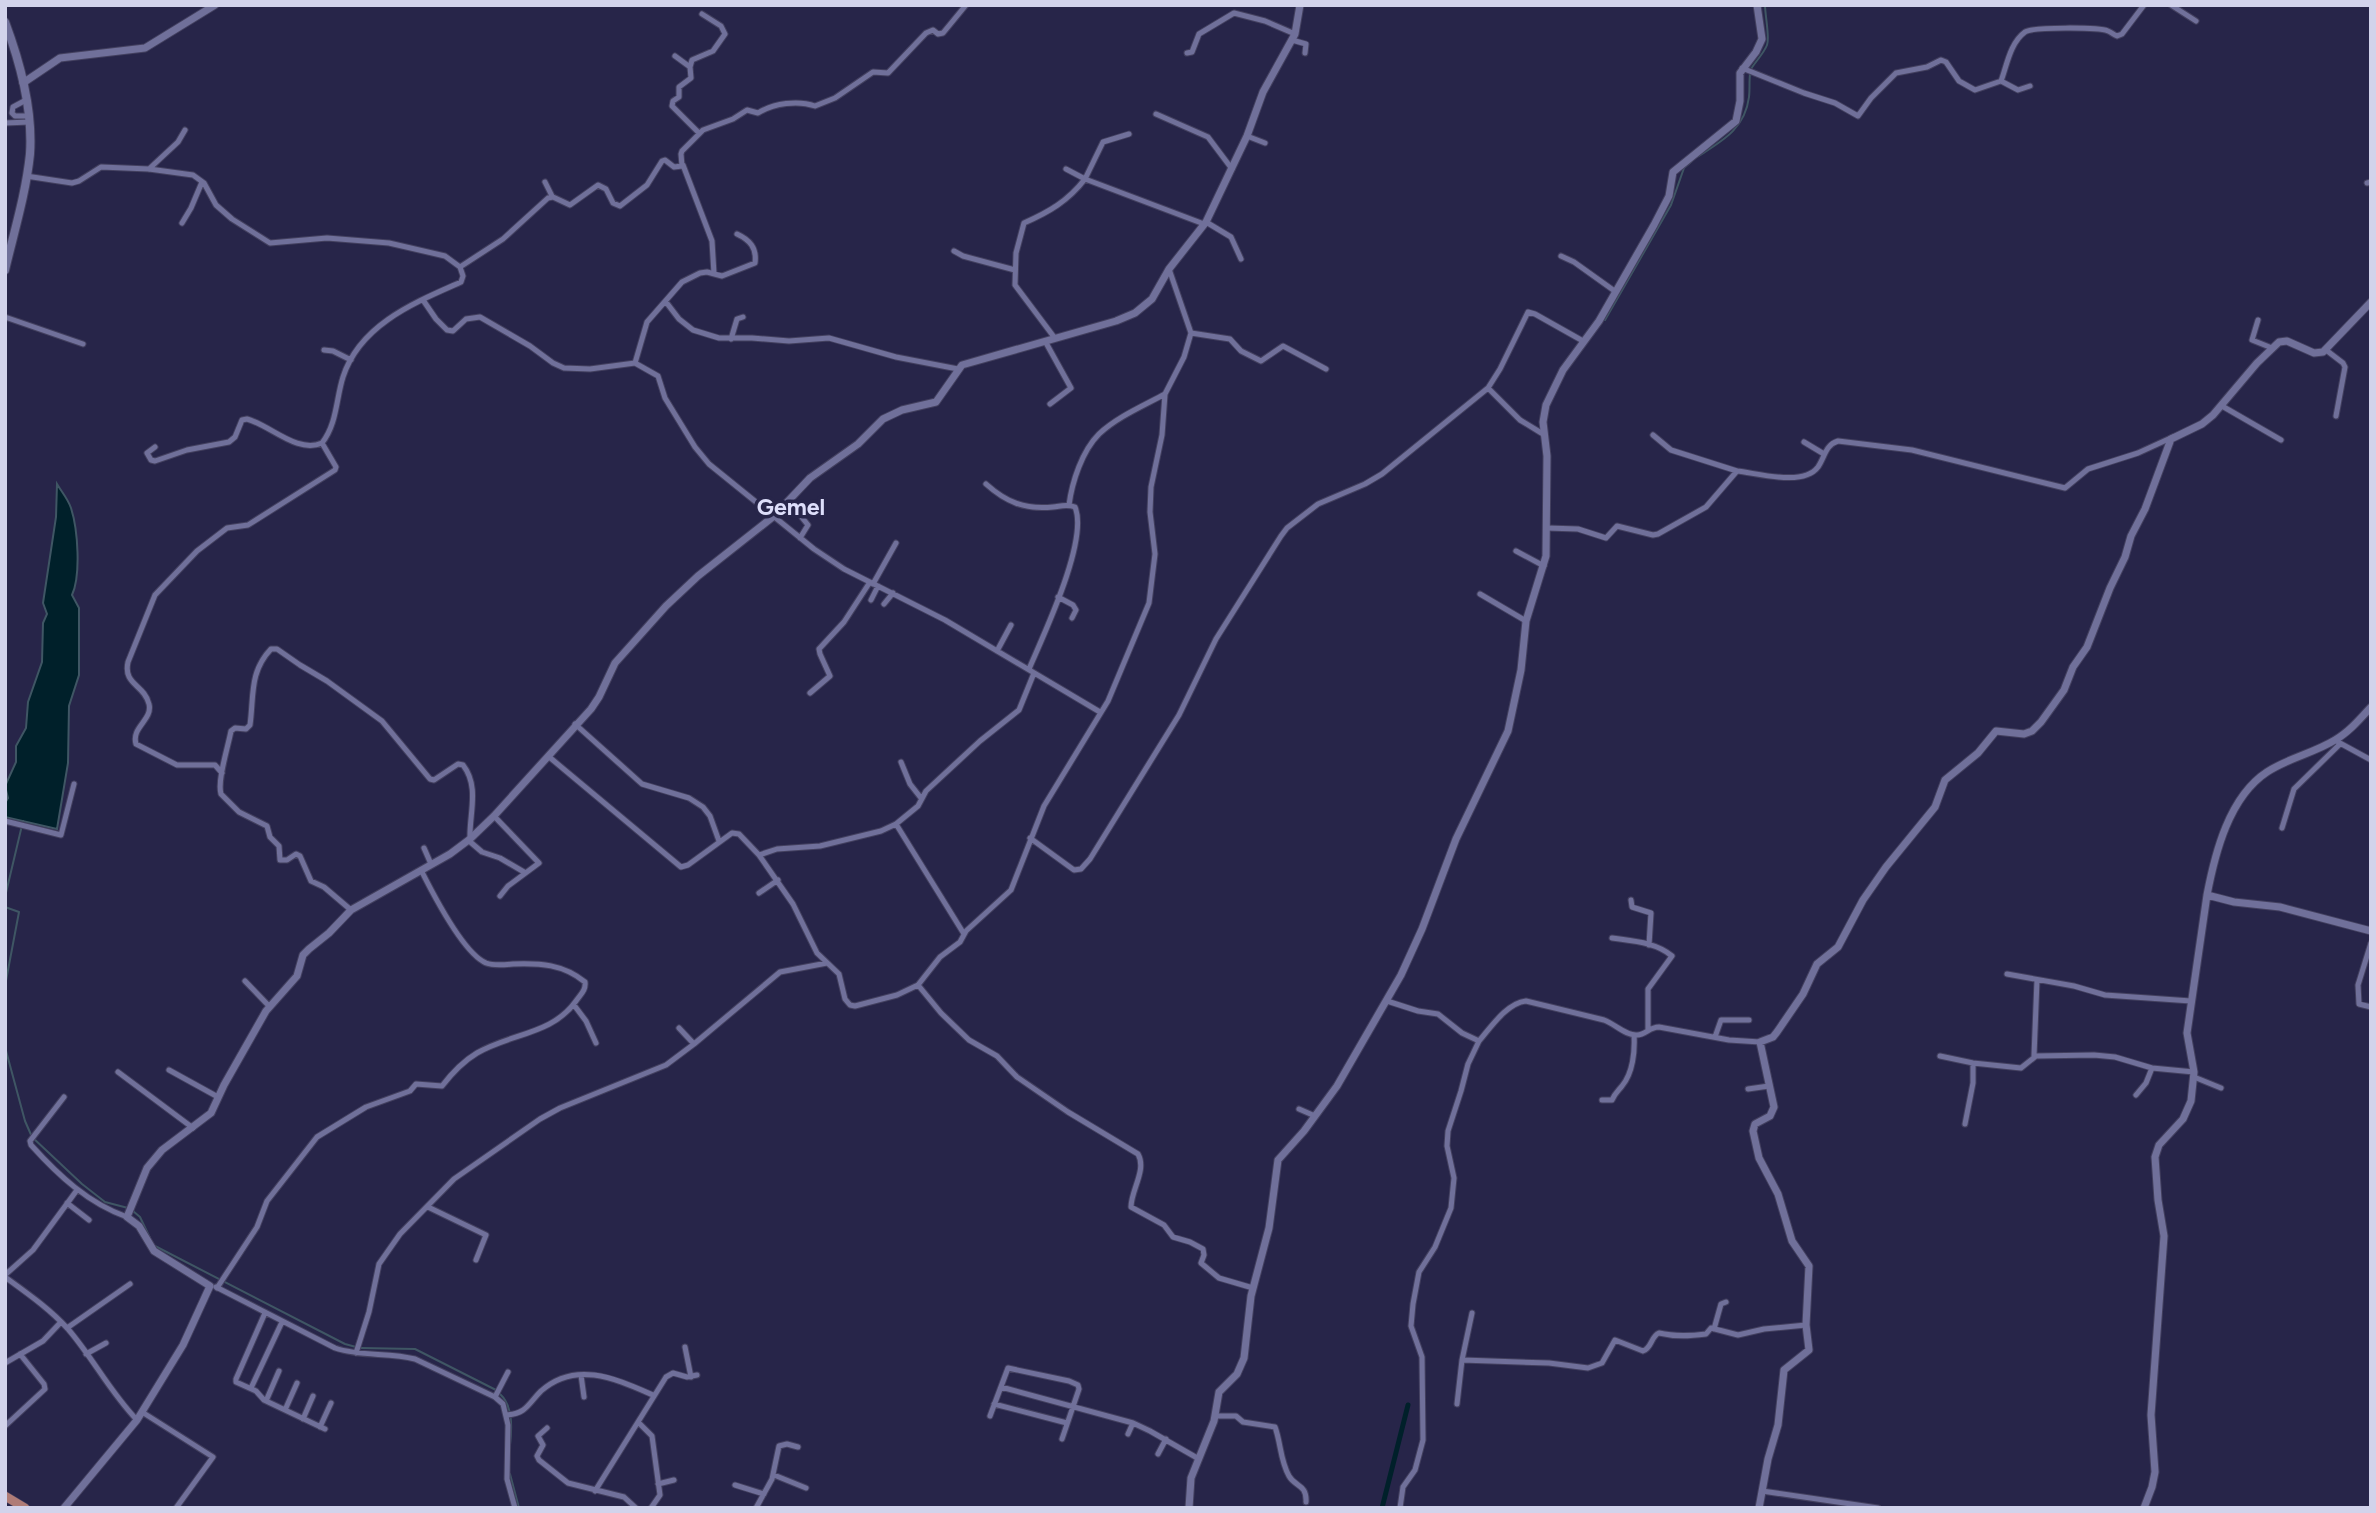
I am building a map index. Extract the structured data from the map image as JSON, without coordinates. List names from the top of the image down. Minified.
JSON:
{"districts":["Gemel"]}
